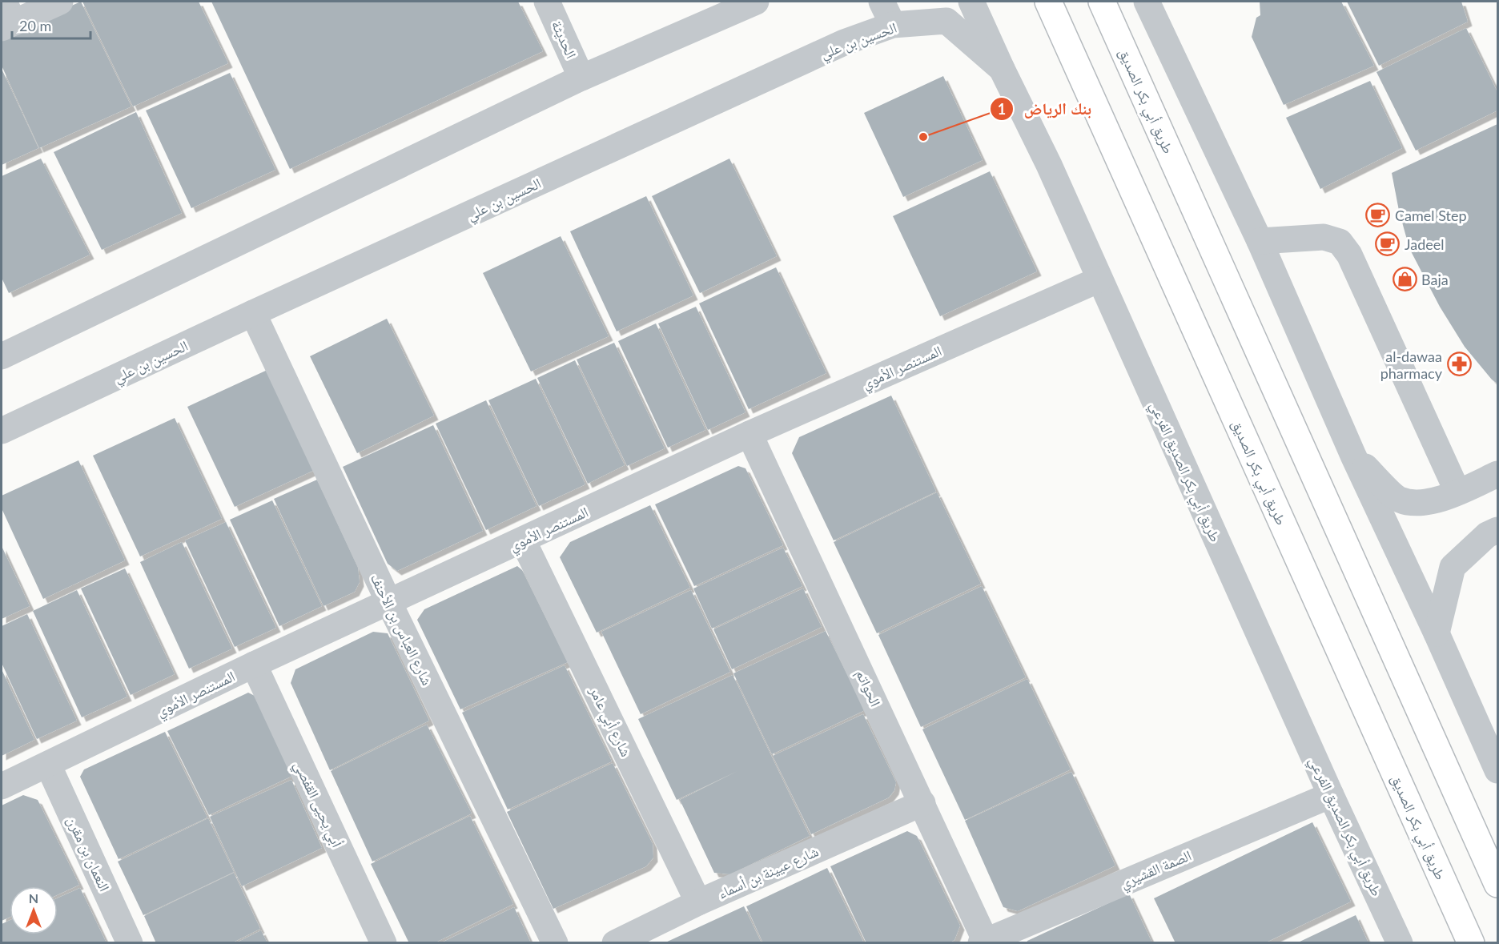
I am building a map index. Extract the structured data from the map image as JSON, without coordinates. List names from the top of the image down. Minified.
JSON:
{"streets":{"main road":["طريق أبي بكر الصديق"],"street":["الحديثة","الحسين بن علي","المستنصر الأموي","طريق أبي بكر الصديق الفرعي","شارع العباس بن الأحنف","الحواتم","شارع أبي عامر","أبي يحيى القفصي","النعمان بن مقرن","الصمة القشيري","شارع عيينة بن أسماء"]},"crossings":[["الحسين بن علي","طريق أبي بكر الصديق الفرعي"],["الحسين بن علي","شارع العباس بن الأحنف"],["المستنصر الأموي","طريق أبي بكر الصديق الفرعي"],["المستنصر الأموي","شارع العباس بن الأحنف"],["المستنصر الأموي","الحواتم"],["المستنصر الأموي","شارع أبي عامر"],["المستنصر الأموي","أبي يحيى القفصي"],["المستنصر الأموي","النعمان بن مقرن"],["طريق أبي بكر الصديق الفرعي","الصمة القشيري"],["الحواتم","الصمة القشيري"],["الحواتم","شارع عيينة بن أسماء"],["شارع أبي عامر","شارع عيينة بن أسماء"]],"places":{"other":["بنك الرياض"],"cafe":["Camel Step","Jadeel"],"shop":["Baja"],"pharmacy":["al-dawaa pharmacy"]},"scale_bar":"20 m","north":"top"}
